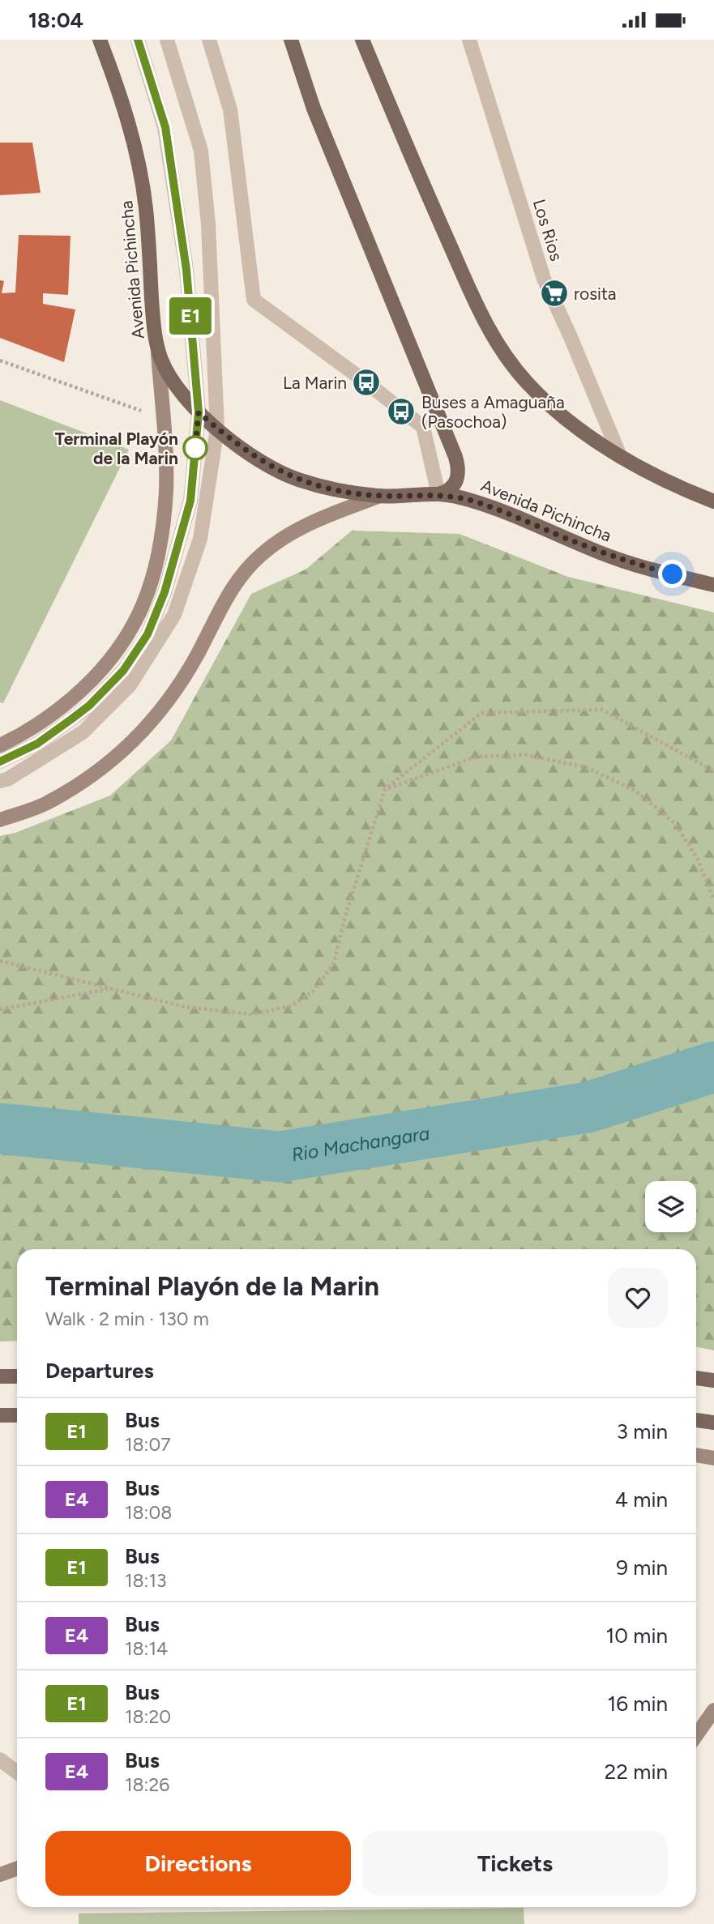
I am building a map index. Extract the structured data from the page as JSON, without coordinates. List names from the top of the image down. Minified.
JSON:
{"streets":{"main road":["Avenida Pichincha"],"street":["Los Rios"]},"water":["Rio Machangara"],"places":{"supermarket":["rosita"],"bus stop":["La Marin","Buses a Amaguaña (Pasochoa)"],"other":["Terminal Playón de la Marin"]},"lines":["bus line E1"],"page":{"status":"18:04","on_map":"E1","heading":[["Terminal Playón de la Marin","Walk · 2 min · 130 m"],"Departures"],"list":[{"mark":"E1","name":"Bus","note":"18:07","value":"3 min"},{"mark":"E4","name":"Bus","note":"18:08","value":"4 min"},{"mark":"E1","name":"Bus","note":"18:13","value":"9 min"},{"mark":"E4","name":"Bus","note":"18:14","value":"10 min"},{"mark":"E1","name":"Bus","note":"18:20","value":"16 min"},{"mark":"E4","name":"Bus","note":"18:26","value":"22 min"}],"buttons":["Directions","Tickets"]}}
